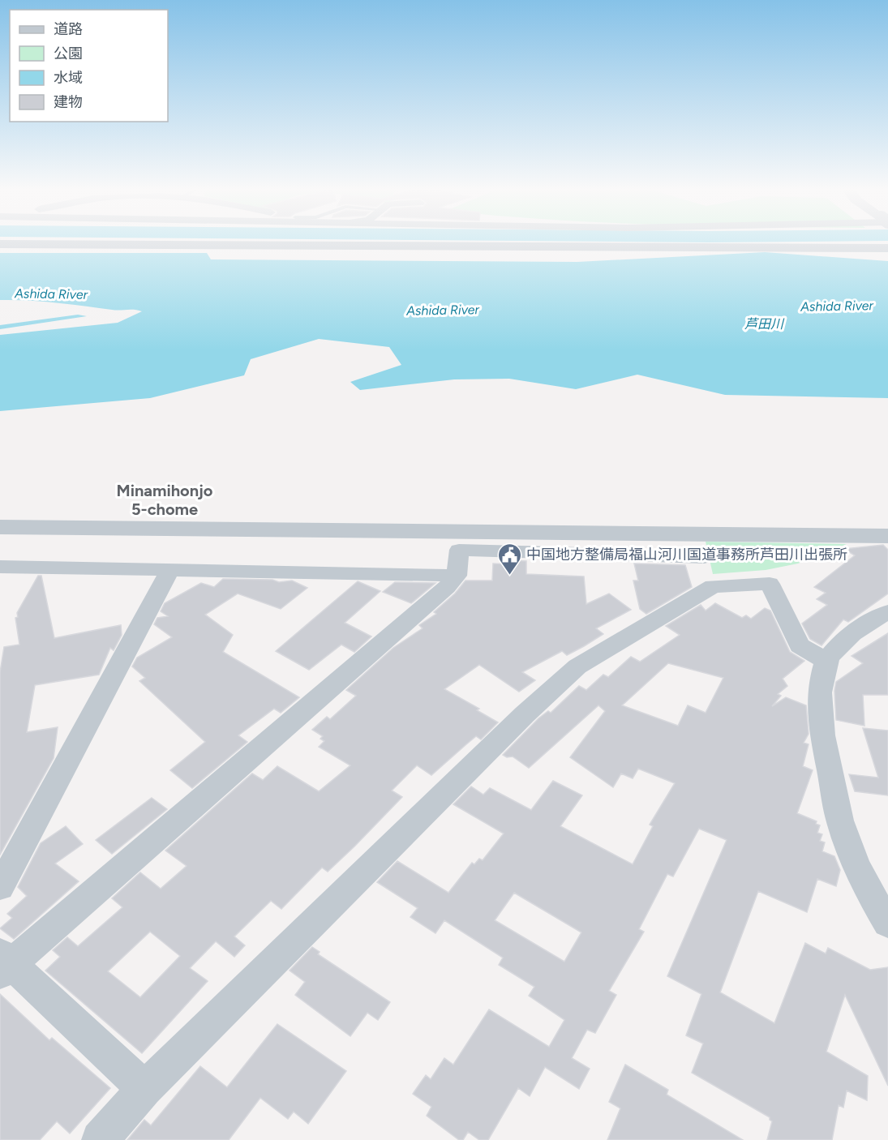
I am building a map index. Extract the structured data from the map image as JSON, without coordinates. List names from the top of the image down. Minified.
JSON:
{"districts":["Minamihonjo 5-chome"],"water":["Ashida River","芦田川"],"places":{"public building":["中国地方整備局福山河川国道事務所芦田川出張所"]},"legend":["道路","公園","水域","建物"]}
